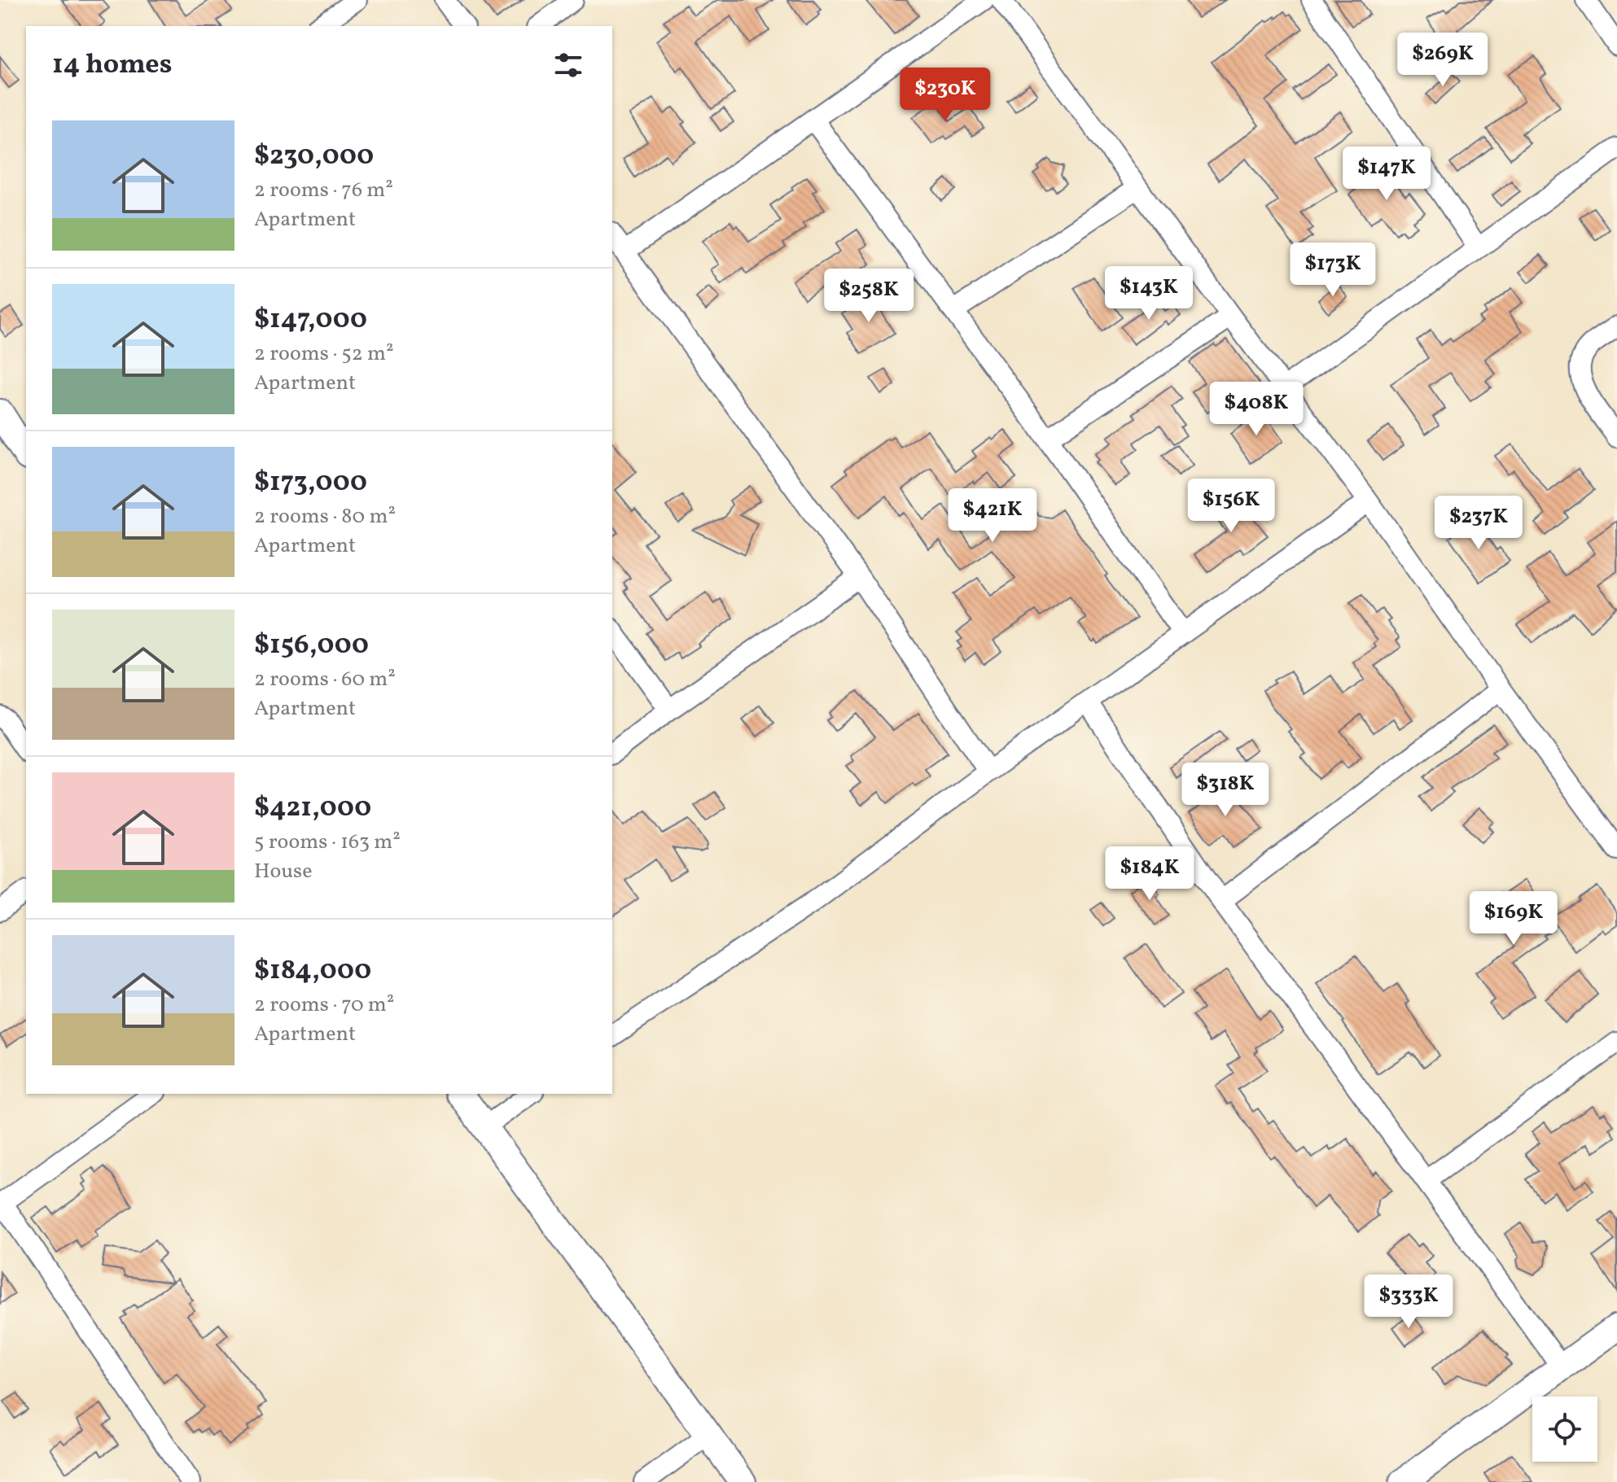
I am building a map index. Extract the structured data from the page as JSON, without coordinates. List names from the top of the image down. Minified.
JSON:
{"page":{"heading":"14 homes","price":["$269K","$230K","$147K","$173K","$143K","$258K","$408K","$156K","$421K","$237K","$318K","$184K","$169K","$333K"],"list":[{"name":"$230,000","note":"2 rooms · 76 m² · Apartment"},{"name":"$147,000","note":"2 rooms · 52 m² · Apartment"},{"name":"$173,000","note":"2 rooms · 80 m² · Apartment"},{"name":"$156,000","note":"2 rooms · 60 m² · Apartment"},{"name":"$421,000","note":"5 rooms · 163 m² · House"},{"name":"$184,000","note":"2 rooms · 70 m² · Apartment"}]}}
